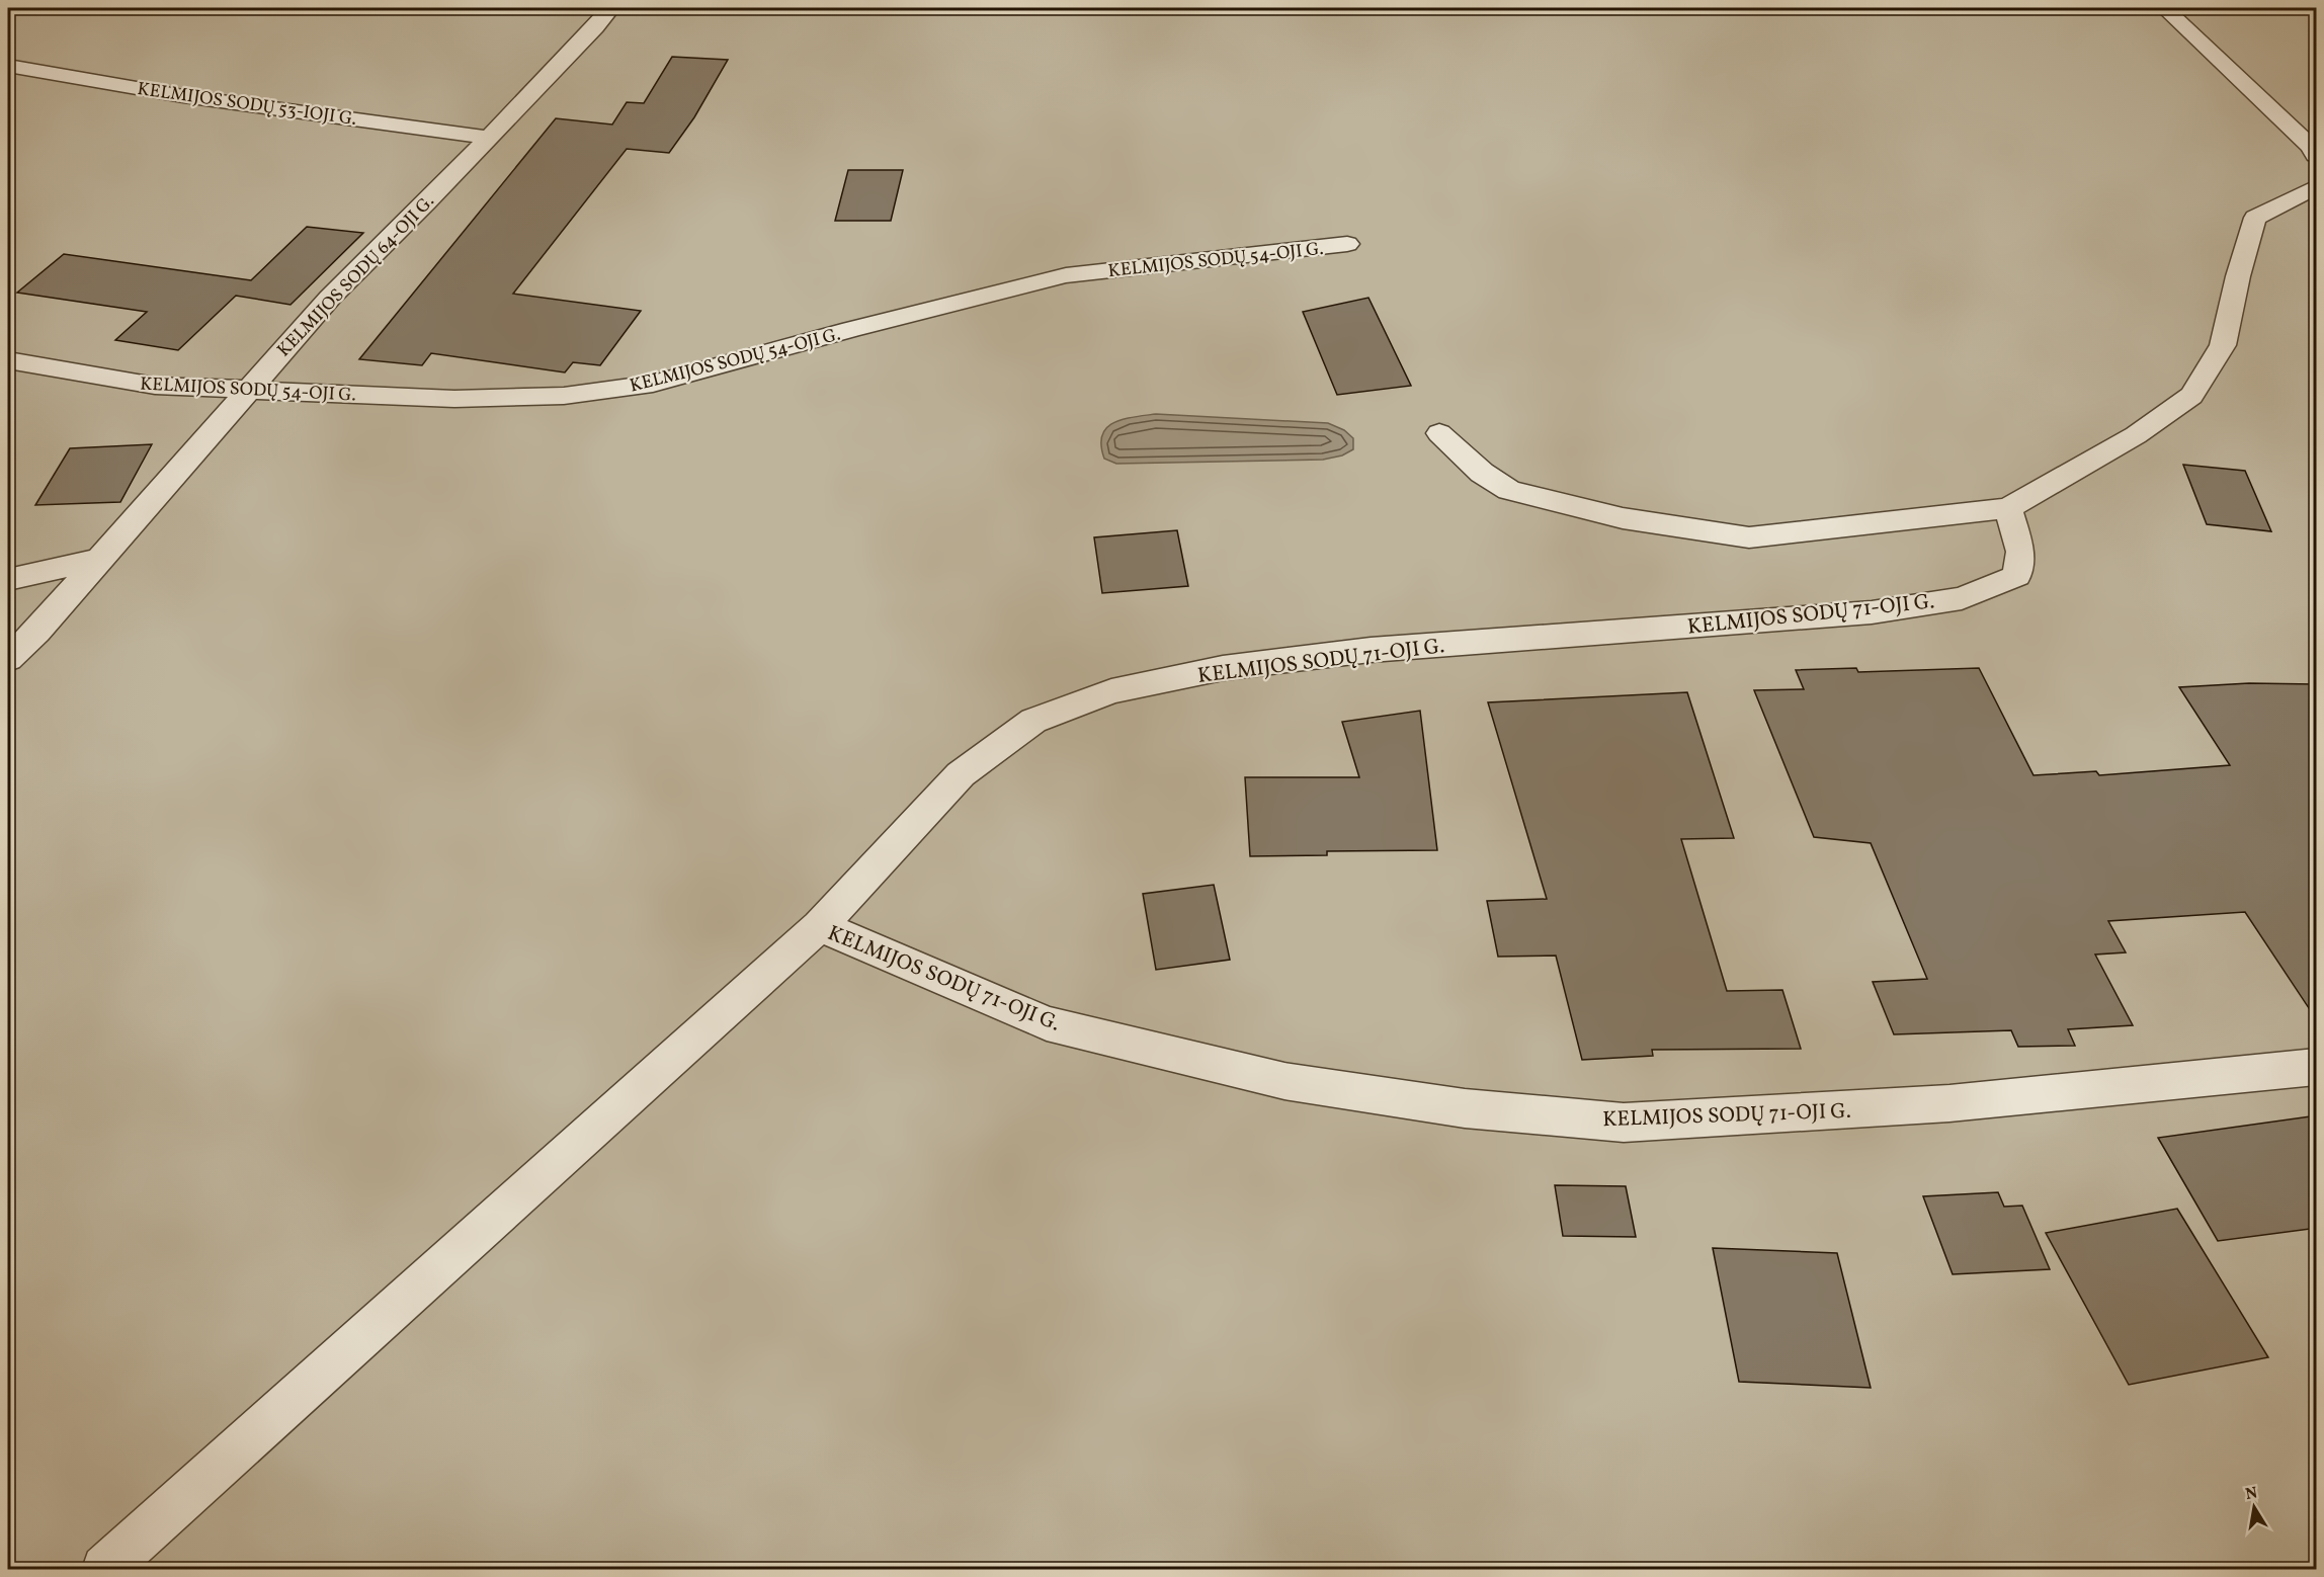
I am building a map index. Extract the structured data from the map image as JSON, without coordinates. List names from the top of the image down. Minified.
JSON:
{"streets":{"street":["KELMIJOS SODŲ 53-IOJI G.","KELMIJOS SODŲ 54-OJI G.","KELMIJOS SODŲ 64-OJI G.","KELMIJOS SODŲ 71-OJI G."]},"crossings":[["KELMIJOS SODŲ 53-IOJI G.","KELMIJOS SODŲ 64-OJI G."],["KELMIJOS SODŲ 54-OJI G.","KELMIJOS SODŲ 64-OJI G."]],"north":"top"}
